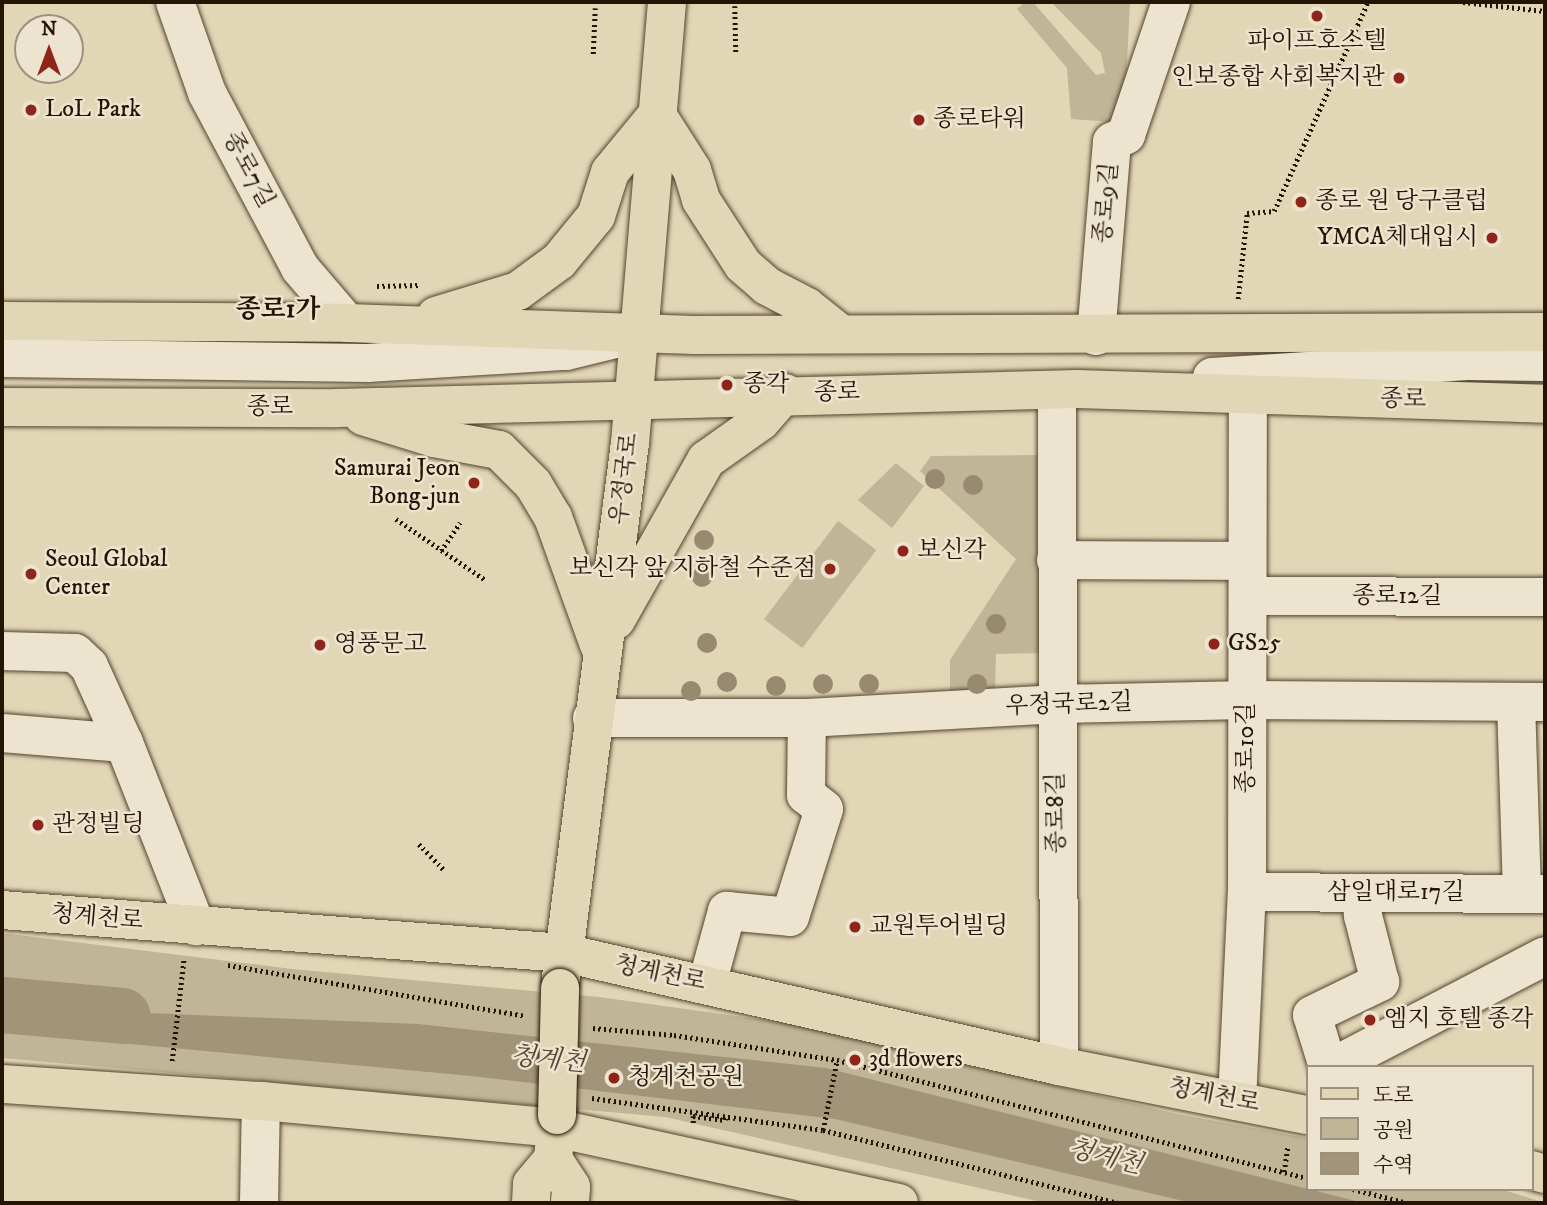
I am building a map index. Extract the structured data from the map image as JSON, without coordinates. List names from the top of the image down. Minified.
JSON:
{"streets":{"main road":["종로","우정국로","청계천로"],"street":["종로7길","종로9길","종로12길","우정국로2길","종로10길","종로8길","삼일대로17길"]},"crossings":[["종로","우정국로"],["종로","종로10길"],["종로","종로8길"],["우정국로","우정국로2길"],["우정국로","청계천로"],["종로12길","종로10길"],["우정국로2길","종로10길"],["우정국로2길","종로8길"],["종로10길","삼일대로17길"],["종로10길","청계천로"],["종로8길","청계천로"]],"districts":["종로1가"],"water":["청계천"],"places":["파이프호스텔","인보종합 사회복지관","LoL Park","종로타워","종로 원 당구클럽","YMCA체대입시","종각","Samurai Jeon Bong-jun","보신각","보신각 앞 지하철 수준점","Seoul Global Center","GS25","영풍문고","관정빌딩","교원투어빌딩","엠지 호텔 종각","3d flowers","청계천공원"],"legend":["도로","공원","수역"],"north":"top"}
